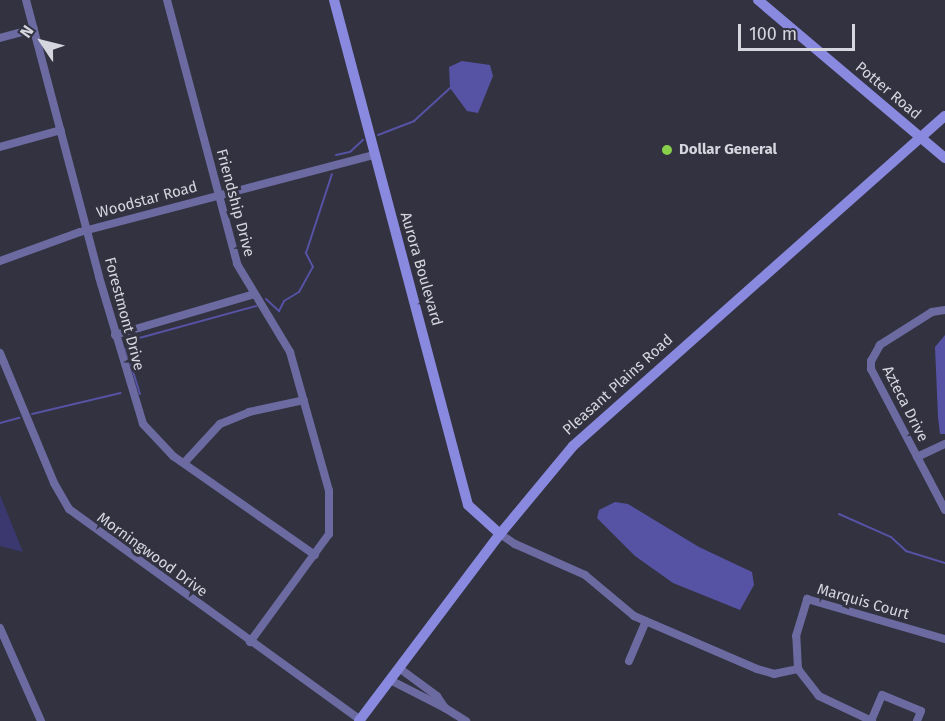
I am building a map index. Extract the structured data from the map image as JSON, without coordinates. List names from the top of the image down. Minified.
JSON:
{"streets":{"street":["Potter Road","Woodstar Road","Friendship Drive","Aurora Boulevard","Forestmont Drive","Pleasant Plains Road","Azteca Drive","Morningwood Drive","Marquis Court"]},"crossings":[["Potter Road","Pleasant Plains Road"],["Woodstar Road","Friendship Drive"],["Woodstar Road","Aurora Boulevard"],["Woodstar Road","Forestmont Drive"],["Friendship Drive","Forestmont Drive"],["Friendship Drive","Morningwood Drive"],["Aurora Boulevard","Pleasant Plains Road"],["Pleasant Plains Road","Morningwood Drive"]],"places":["Dollar General"],"scale_bar":"100 m","north":"top left"}
